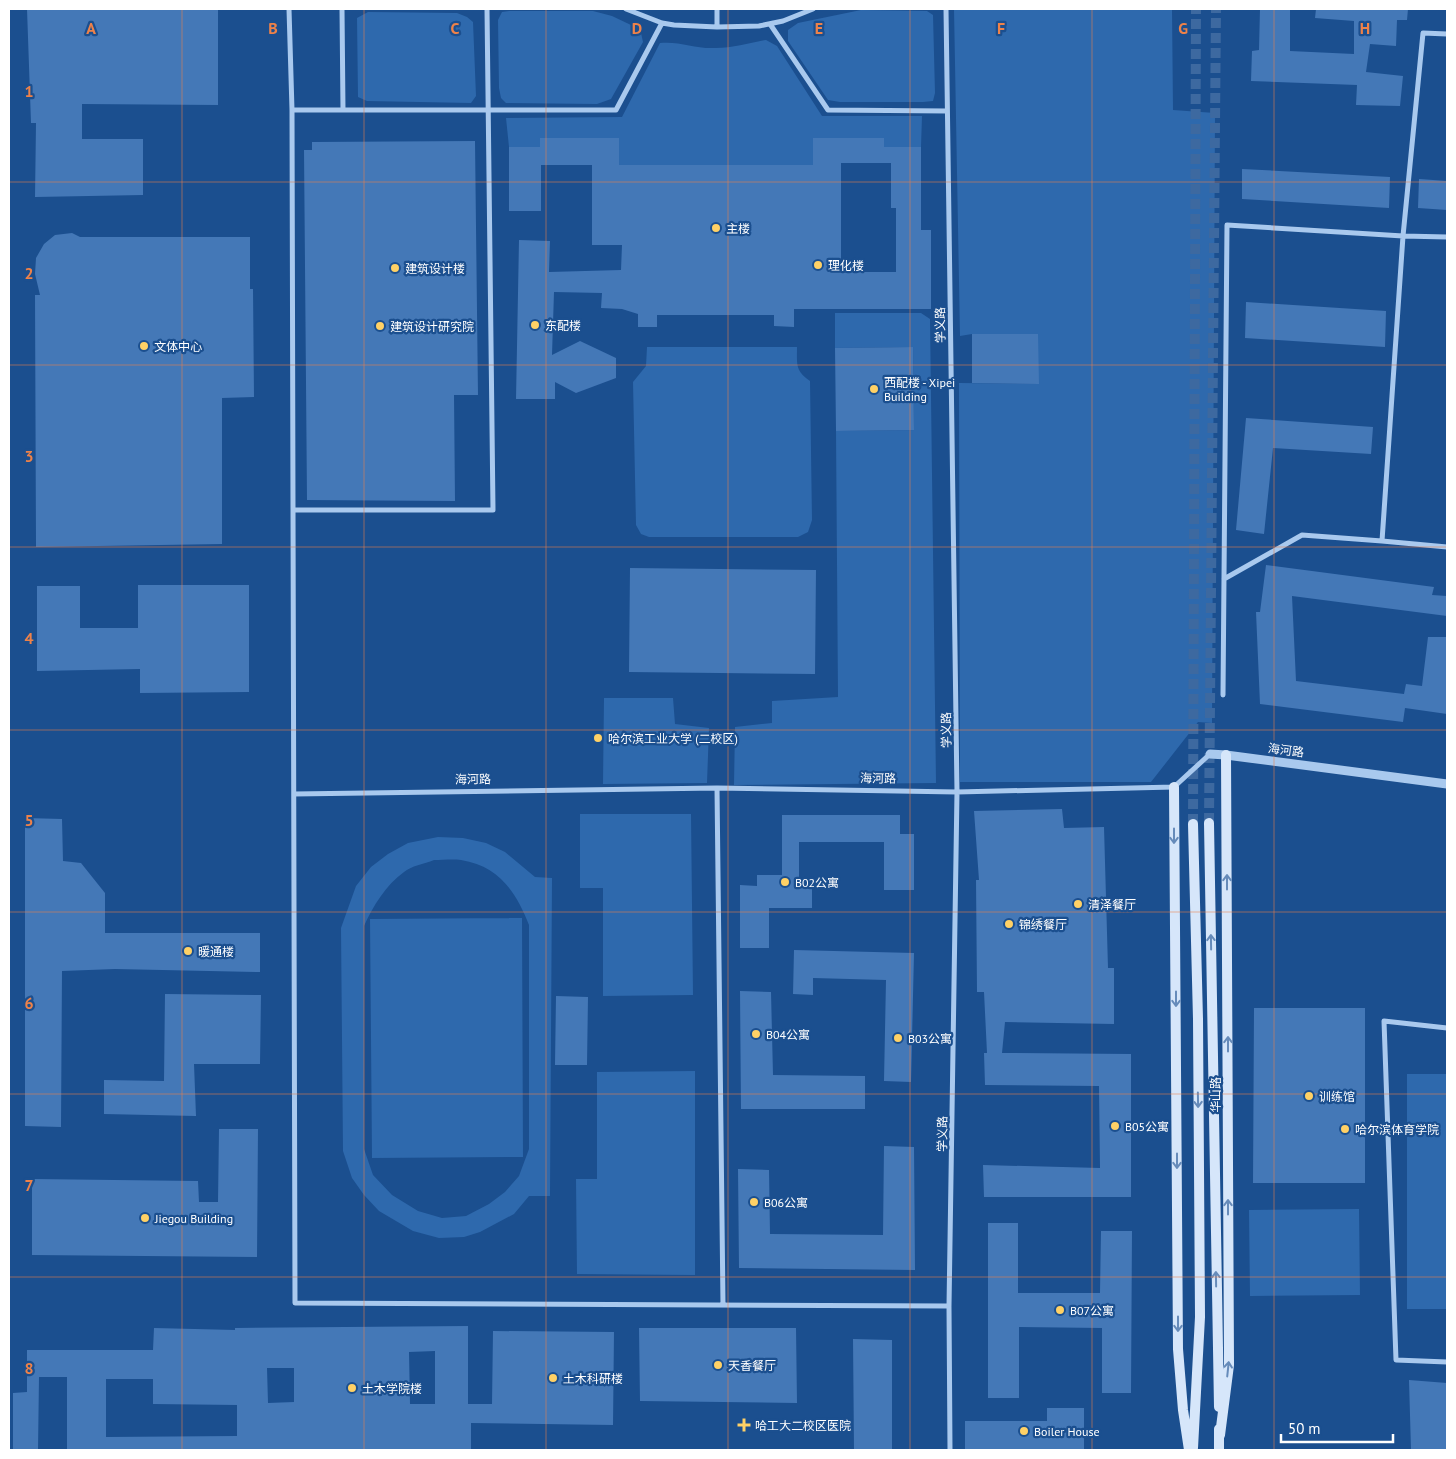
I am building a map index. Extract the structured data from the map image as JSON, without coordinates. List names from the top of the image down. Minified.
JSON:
{"streets":{"main road":["华山路"],"street":["学义路","海河路"]},"crossings":[["学义路","海河路"],["海河路","华山路"]],"places":{"other":["主楼","理化楼","建筑设计楼","东配楼","建筑设计研究院","文体中心","西配楼 - Xipei Building","哈尔滨工业大学 (二校区)","B02公寓","清泽餐厅","锦绣餐厅","暖通楼","B04公寓","B03公寓","训练馆","B05公寓","哈尔滨体育学院","B06公寓","Jiegou Building","B07公寓","天香餐厅","土木科研楼","土木学院楼","Boiler House"],"health":["哈工大二校区医院"]},"scale_bar":"50 m","grid":{"columns":["A","B","C","D","E","F","G","H"],"rows":["1","2","3","4","5","6","7","8"]}}
